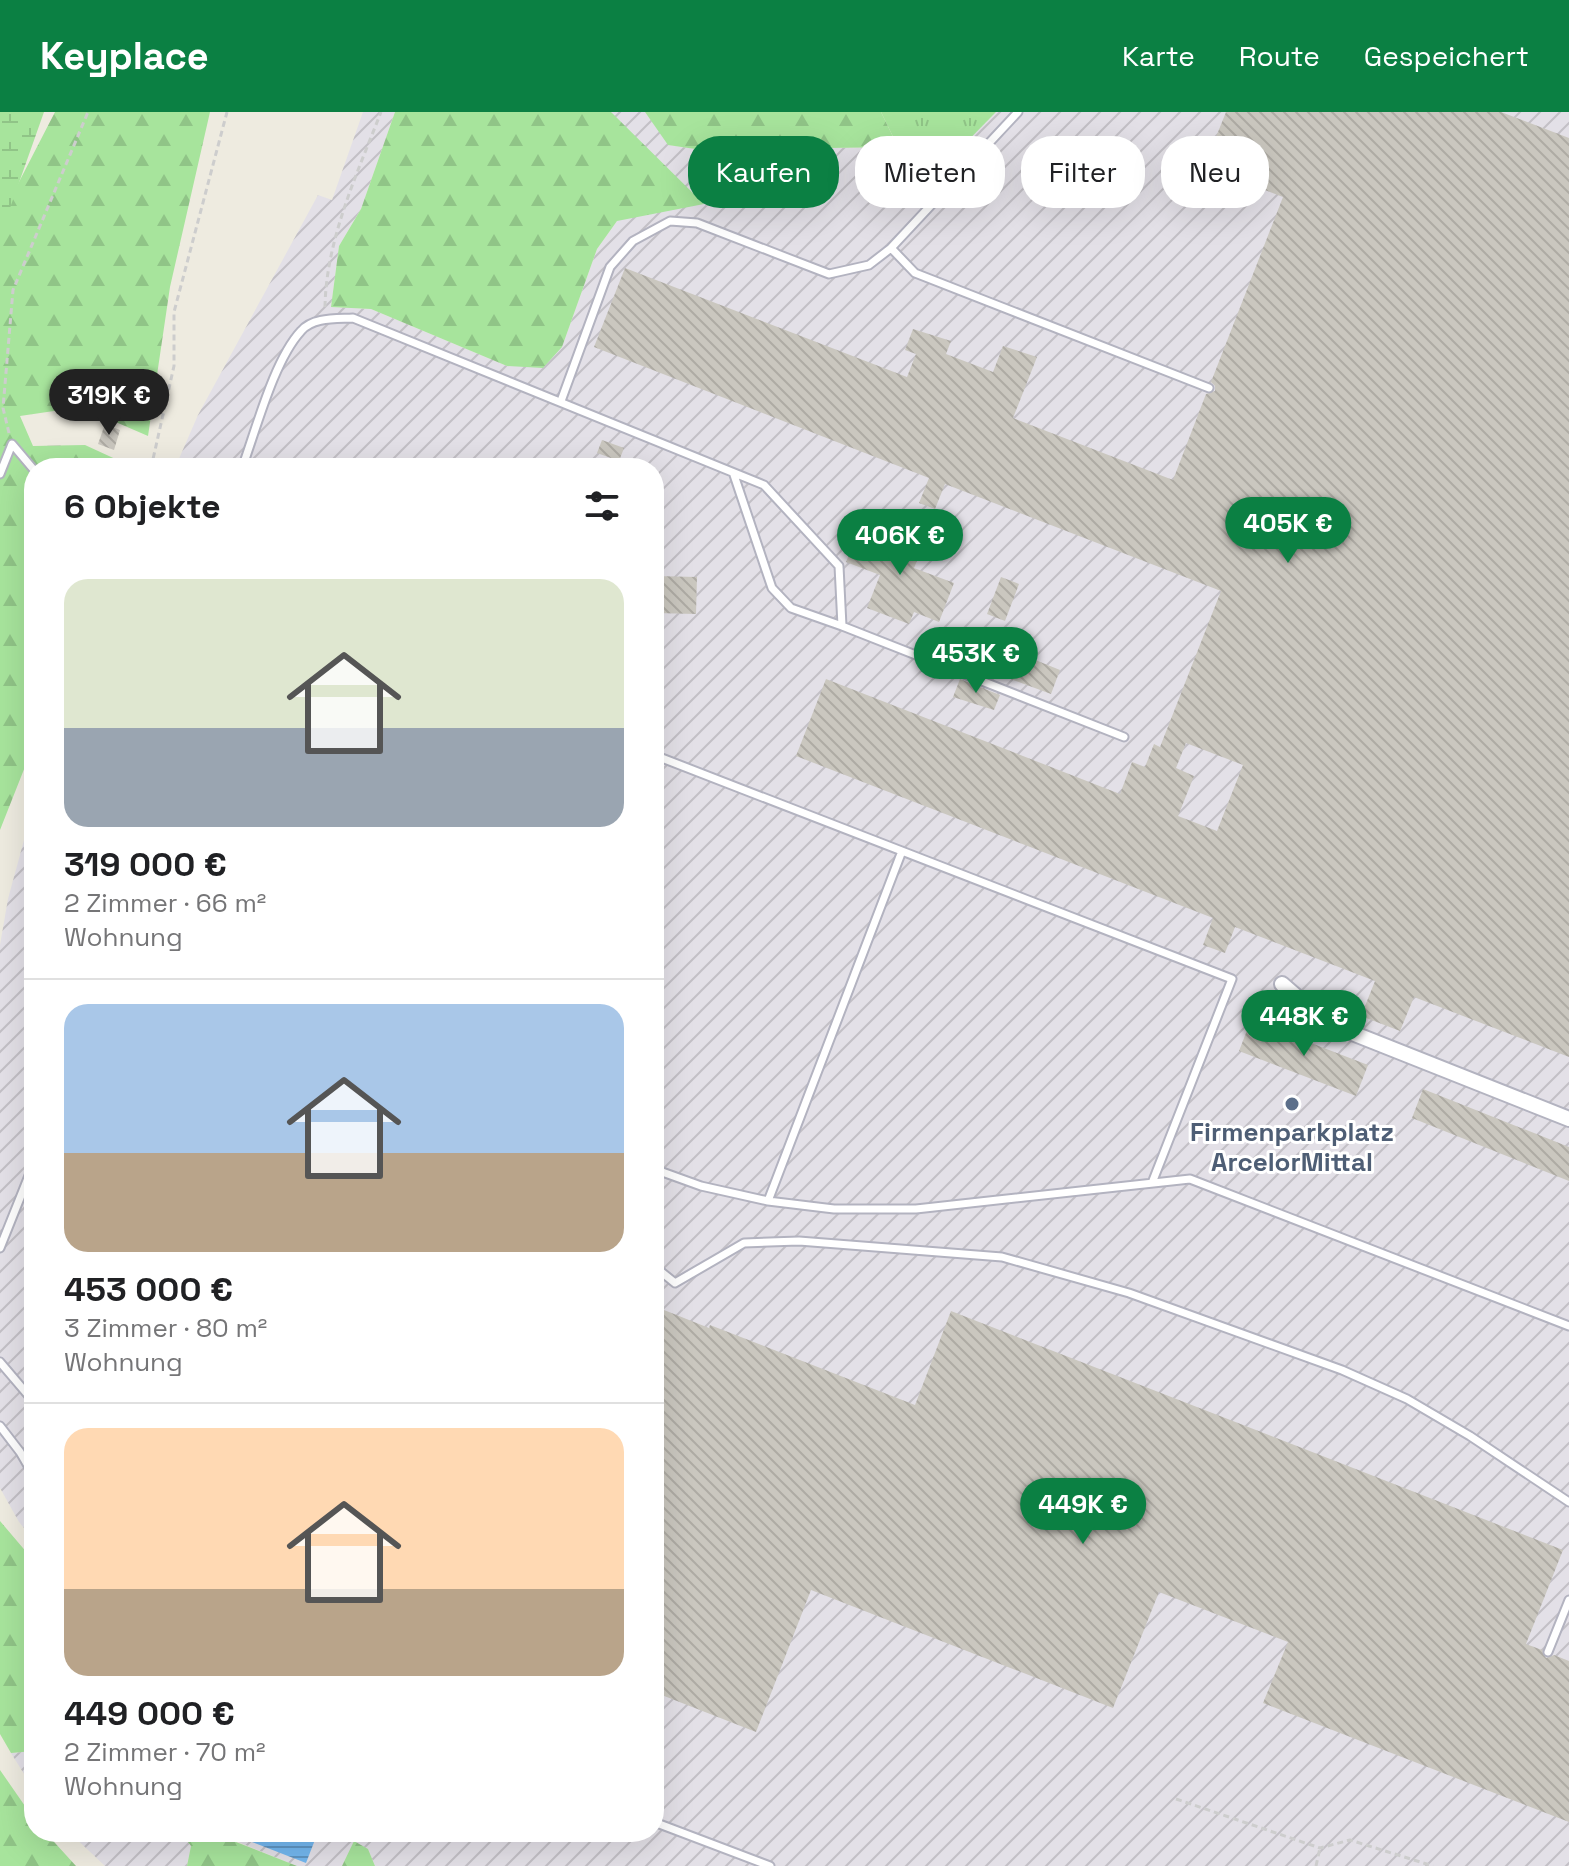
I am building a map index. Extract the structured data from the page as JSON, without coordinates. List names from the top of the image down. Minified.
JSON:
{"places":["Firmenparkplatz ArcelorMittal"],"page":{"header":"Keyplace","nav":["Karte","Route","Gespeichert"],"chip":["Kaufen","Mieten","Filter","Neu"],"price":["319K €","405K €","406K €","453K €","448K €","449K €"],"heading":"6 Objekte","list":[{"name":"319 000 €","note":"2 Zimmer · 66 m² · Wohnung"},{"name":"453 000 €","note":"3 Zimmer · 80 m² · Wohnung"},{"name":"449 000 €","note":"2 Zimmer · 70 m² · Wohnung"}]}}
